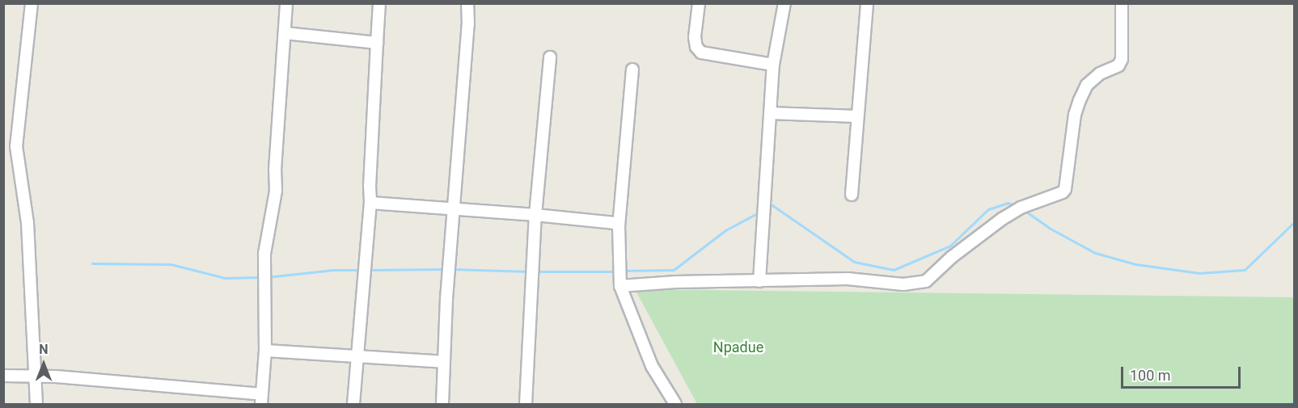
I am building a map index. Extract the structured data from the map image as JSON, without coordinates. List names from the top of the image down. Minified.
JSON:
{"parks":["Npadue"],"scale_bar":"100 m","north":"top"}
